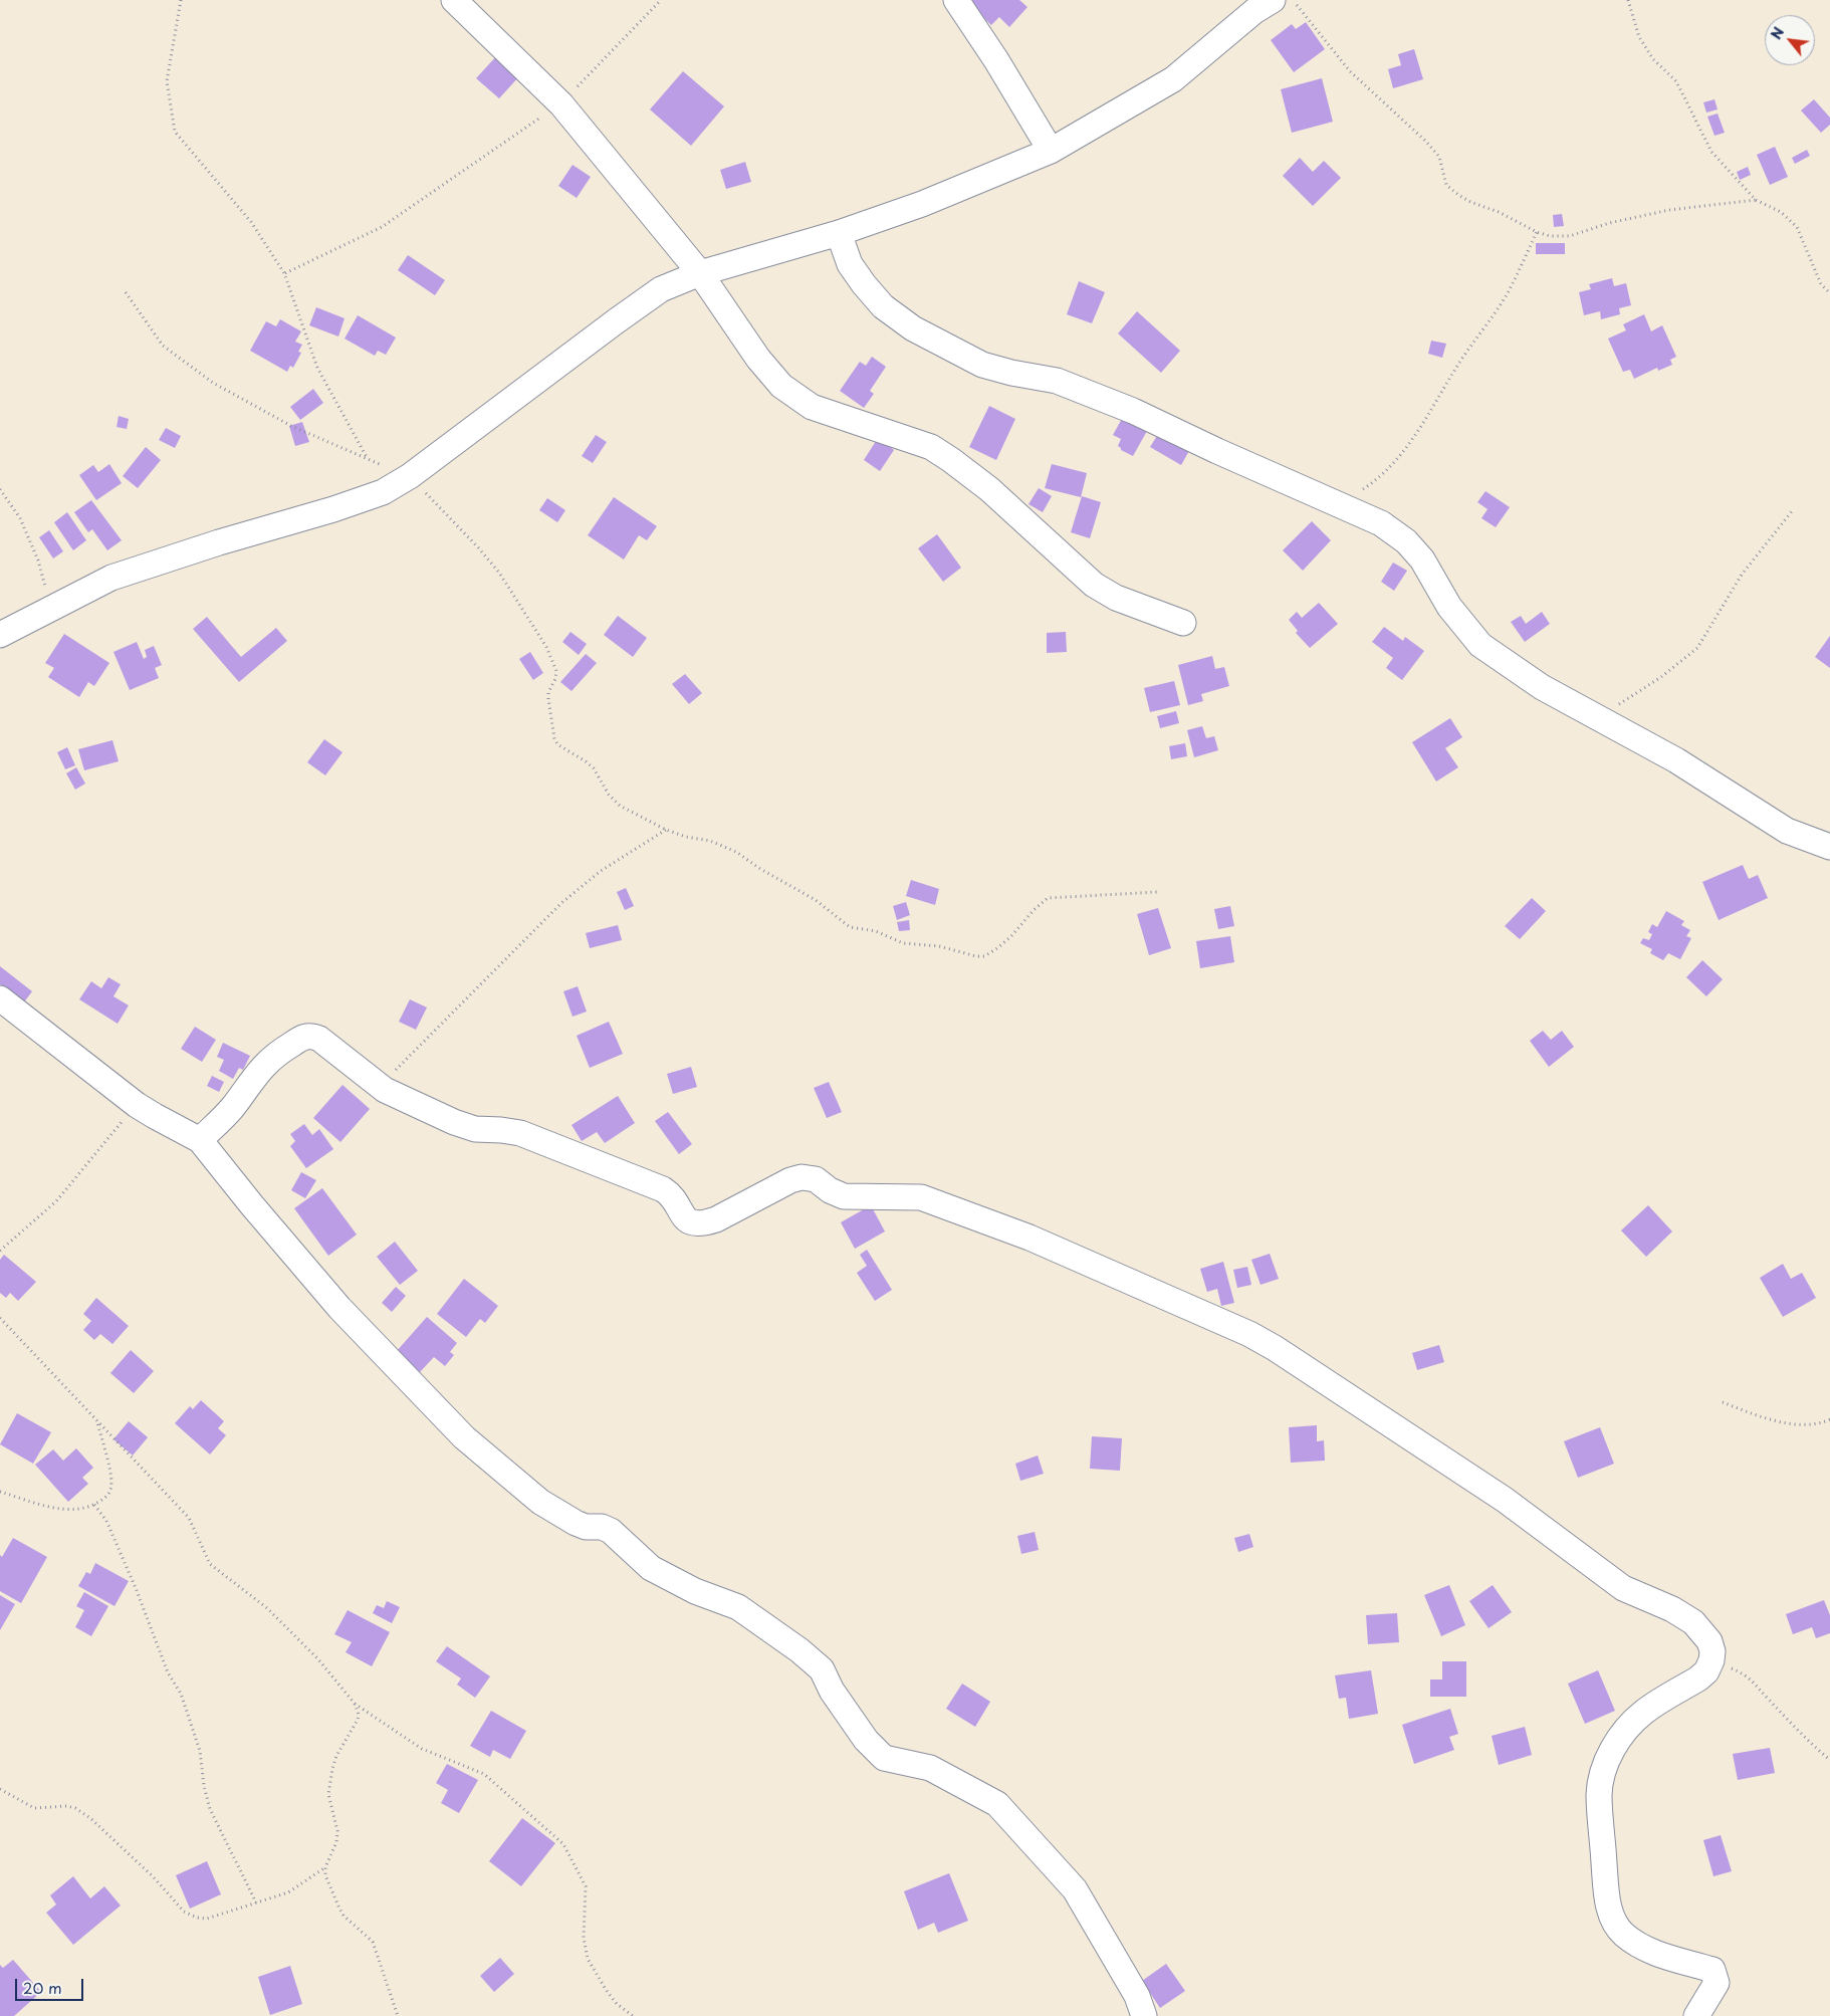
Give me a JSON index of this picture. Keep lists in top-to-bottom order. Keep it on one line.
{"scale_bar":"20 m","north":"top left"}
